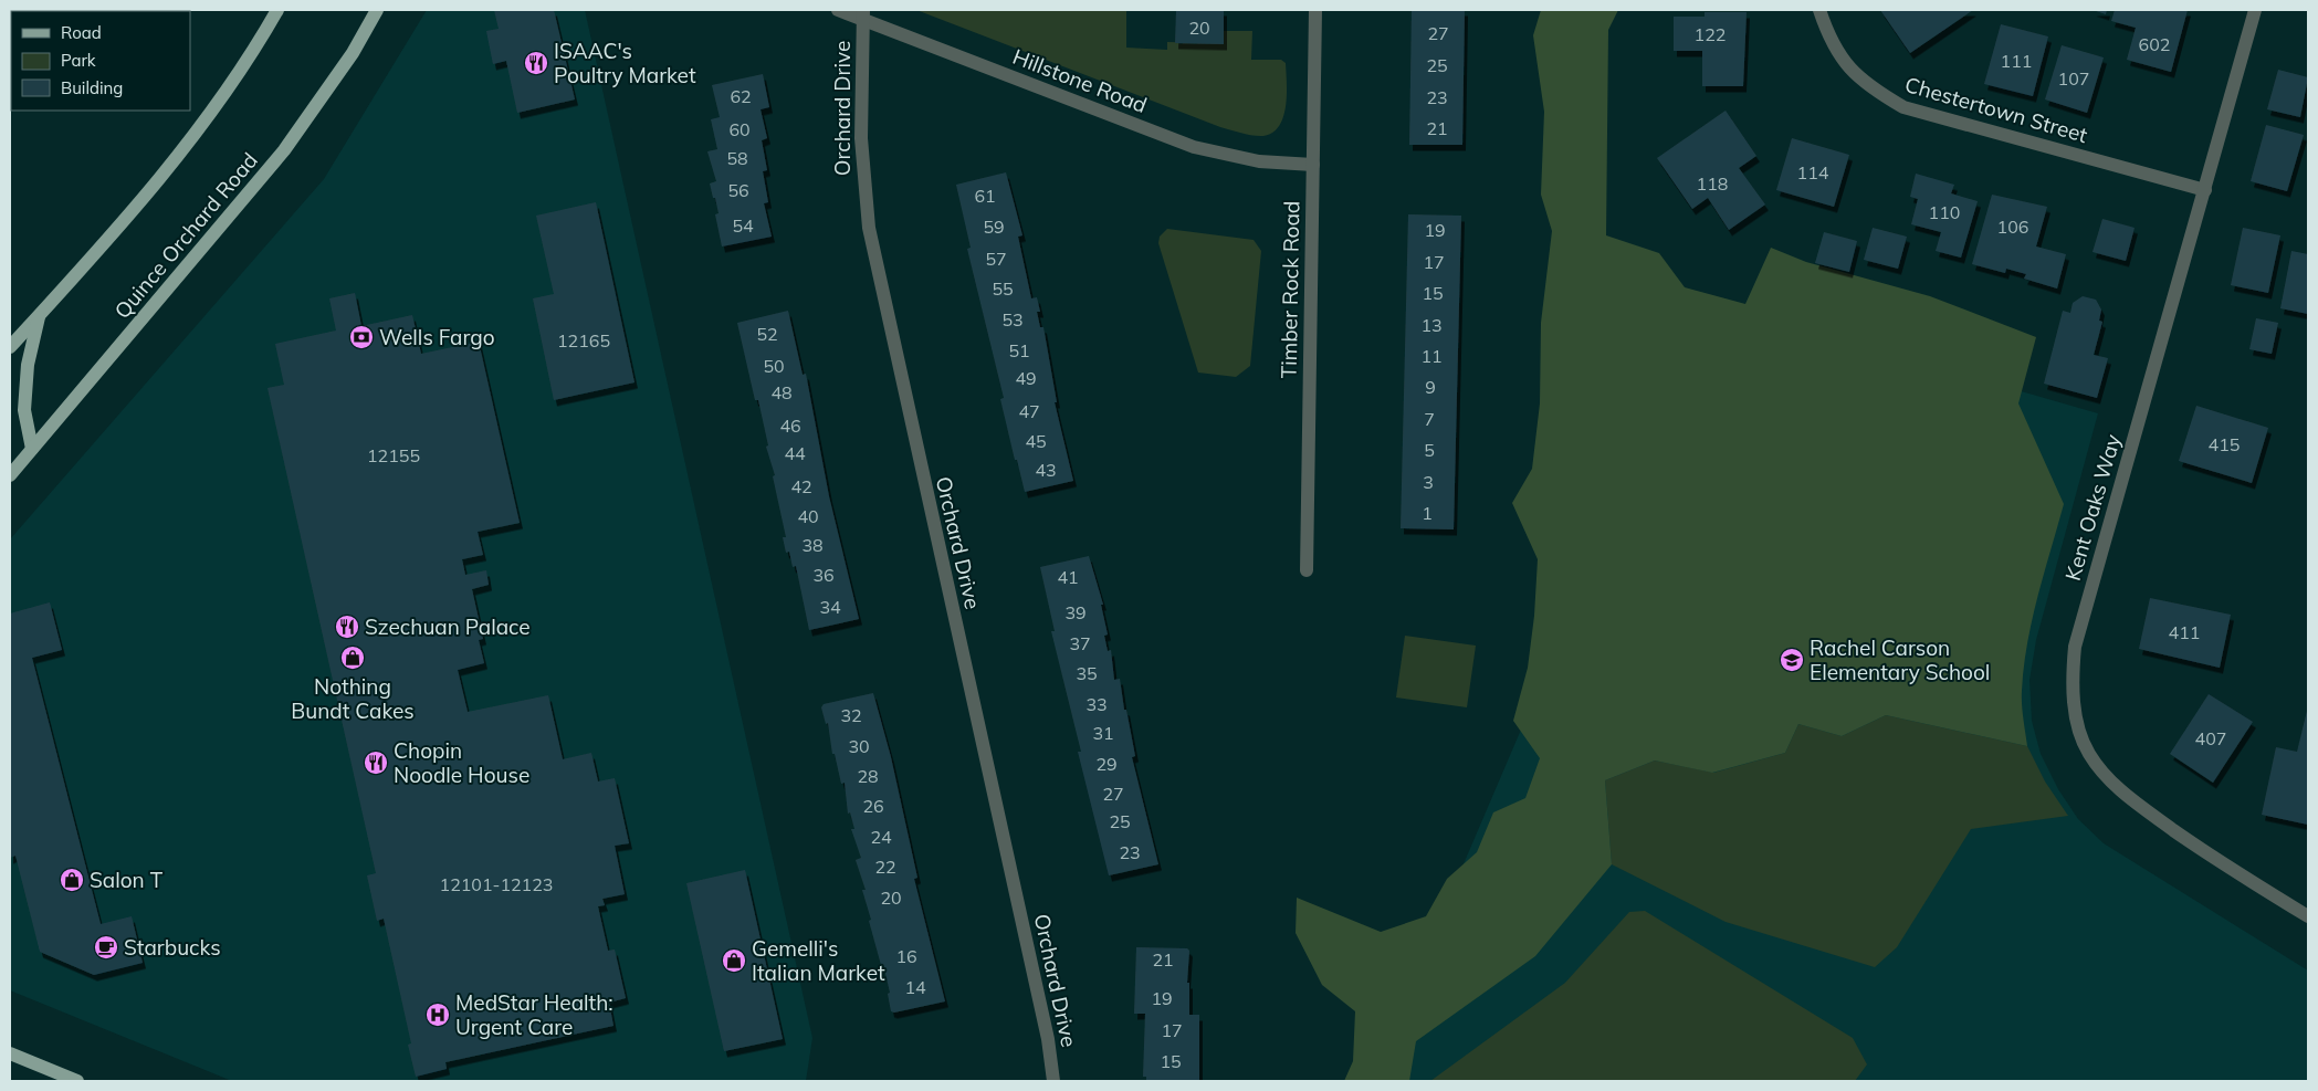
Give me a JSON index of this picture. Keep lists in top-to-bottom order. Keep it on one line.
{"streets":{"main road":["Quince Orchard Road"],"street":["Hillstone Road","Orchard Drive","Chestertown Street","Timber Rock Road","Kent Oaks Way"]},"crossings":[["Hillstone Road","Orchard Drive"],["Hillstone Road","Timber Rock Road"],["Chestertown Street","Kent Oaks Way"]],"places":{"restaurant":["ISAAC's Poultry Market","Szechuan Palace","Chopin Noodle House"],"bank":["Wells Fargo"],"shop":["Nothing Bundt Cakes","Salon T","Gemelli's Italian Market"],"school or university":["Rachel Carson Elementary School"],"cafe":["Starbucks"],"hospital":["MedStar Health: Urgent Care"]},"house_numbers":["20","27","122","602","111","25","107","62","23","21","60","58","114","118","56","61","110","54","59","106","19","57","17","55","15","53","13","52","12165","51","11","50","49","9","48","47","7","46","45","415","5","44","12155","43","3","42","1","40","38","36","41","34","39","411","37","35","33","32","31","407","30","29","28","27","26","25","24","23","22","12101-12123","20","16","21","14","19","17","15"],"legend":["Road","Park","Building"]}
